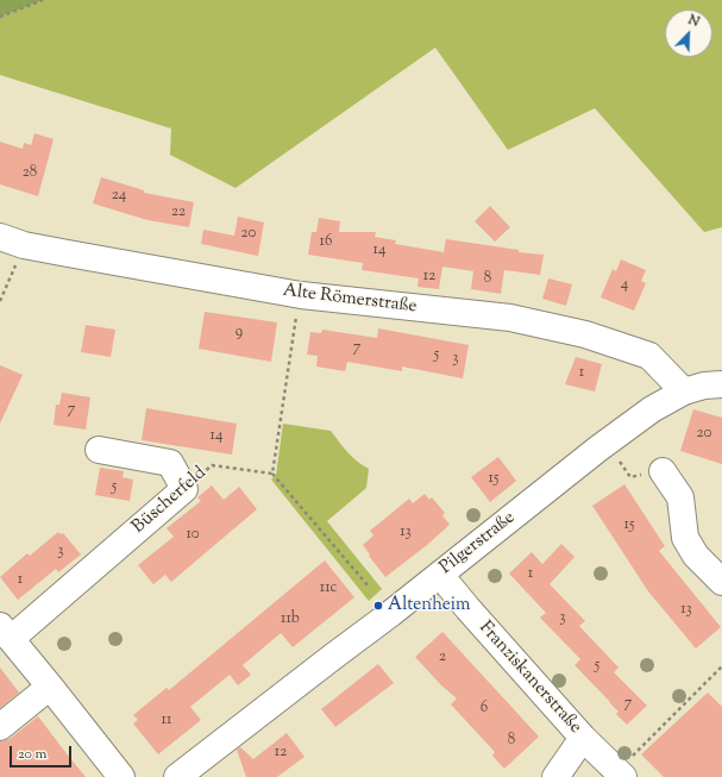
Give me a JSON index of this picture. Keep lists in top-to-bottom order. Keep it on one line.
{"streets":{"street":["Alte Römerstraße","Büscherfeld","Pilgerstraße","Franziskanerstraße"]},"crossings":[["Alte Römerstraße","Pilgerstraße"],["Pilgerstraße","Franziskanerstraße"]],"places":["Altenheim"],"house_numbers":["28","24","22","20","16","14","12","8","4","9","7","5","3","1","7","20","14","15","5","15","13","10","3","1","1","11c","13","3","11b","2","5","7","6","11","8","12"],"scale_bar":"20 m","north":"top right"}
